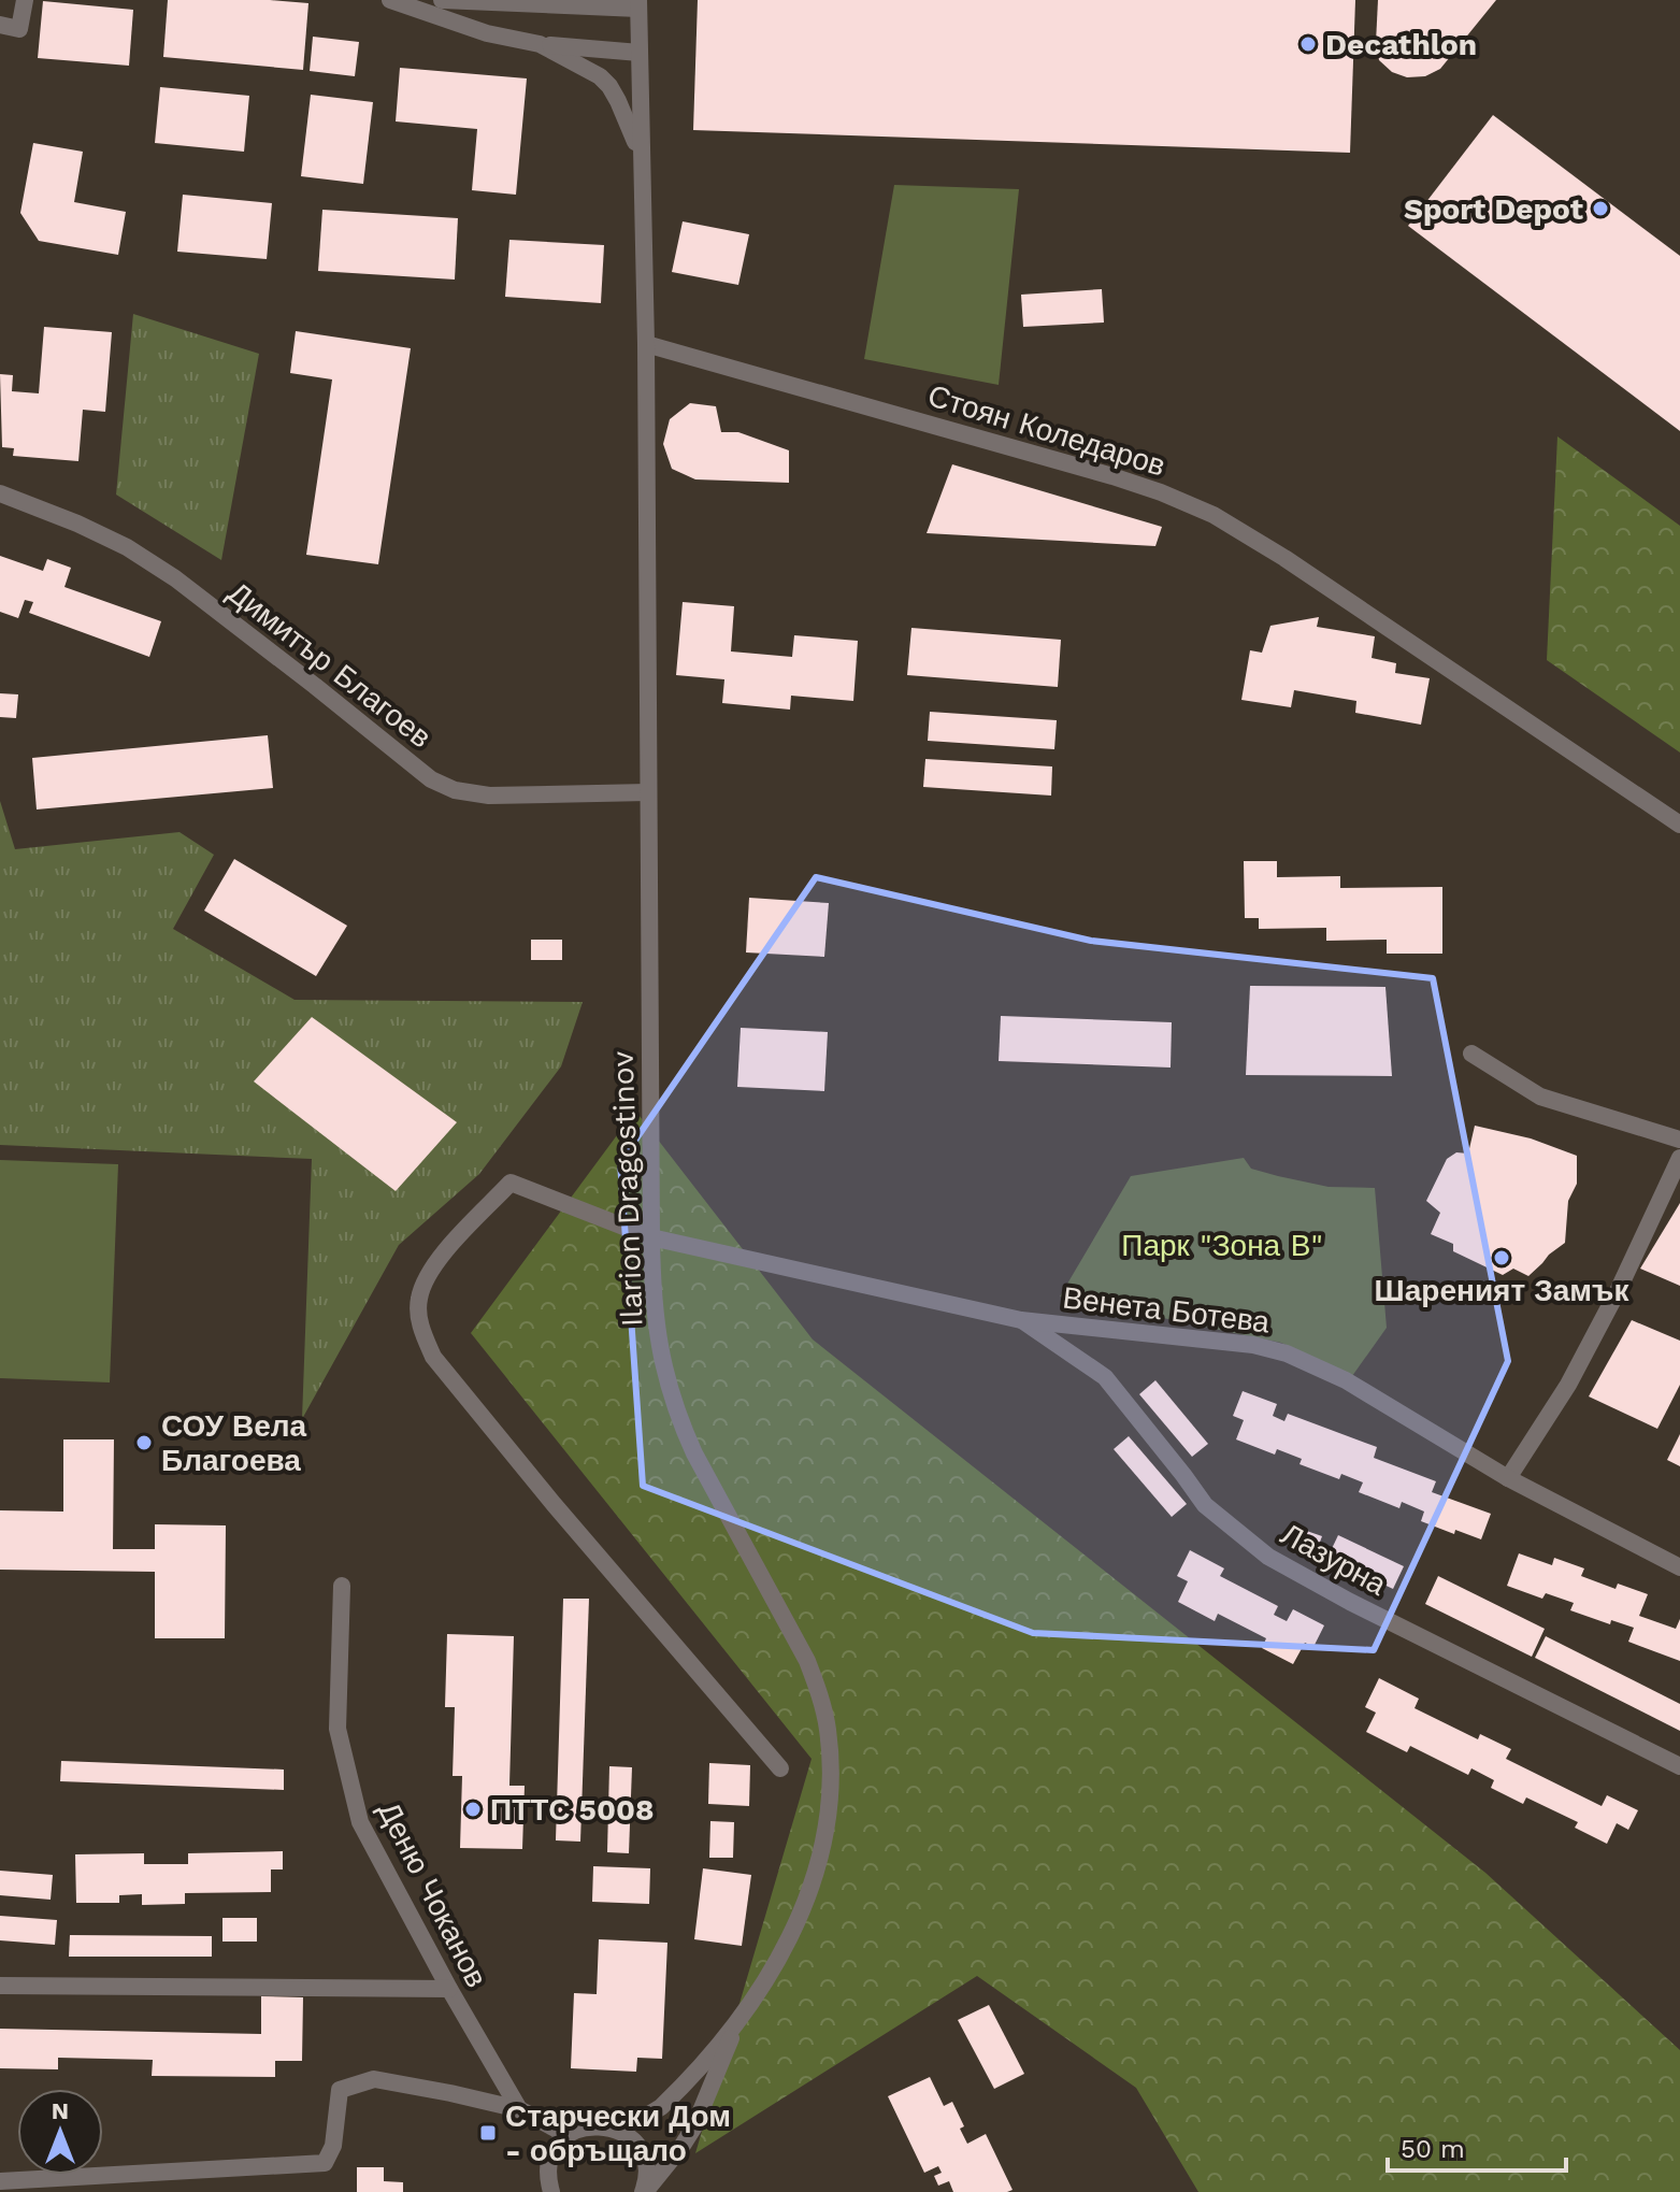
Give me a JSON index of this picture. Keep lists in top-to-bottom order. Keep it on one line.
{"streets":{"street":["Стоян Коледаров","Димитър Благоев","Ilarion Dragostinov","Венета Ботева","Лазурна","Деню Чоканов"]},"crossings":[["Стоян Коледаров","Ilarion Dragostinov"],["Димитър Благоев","Ilarion Dragostinov"],["Ilarion Dragostinov","Венета Ботева"],["Венета Ботева","Лазурна"]],"parks":["Парк \"Зона В\""],"places":{"other":["Decathlon","Sport Depot","Шареният Замък","СОУ Вела Благоева","ПТТС 5008"],"transit":["Старчески Дом - обръщало"]},"scale_bar":"50 m","north":"top"}
